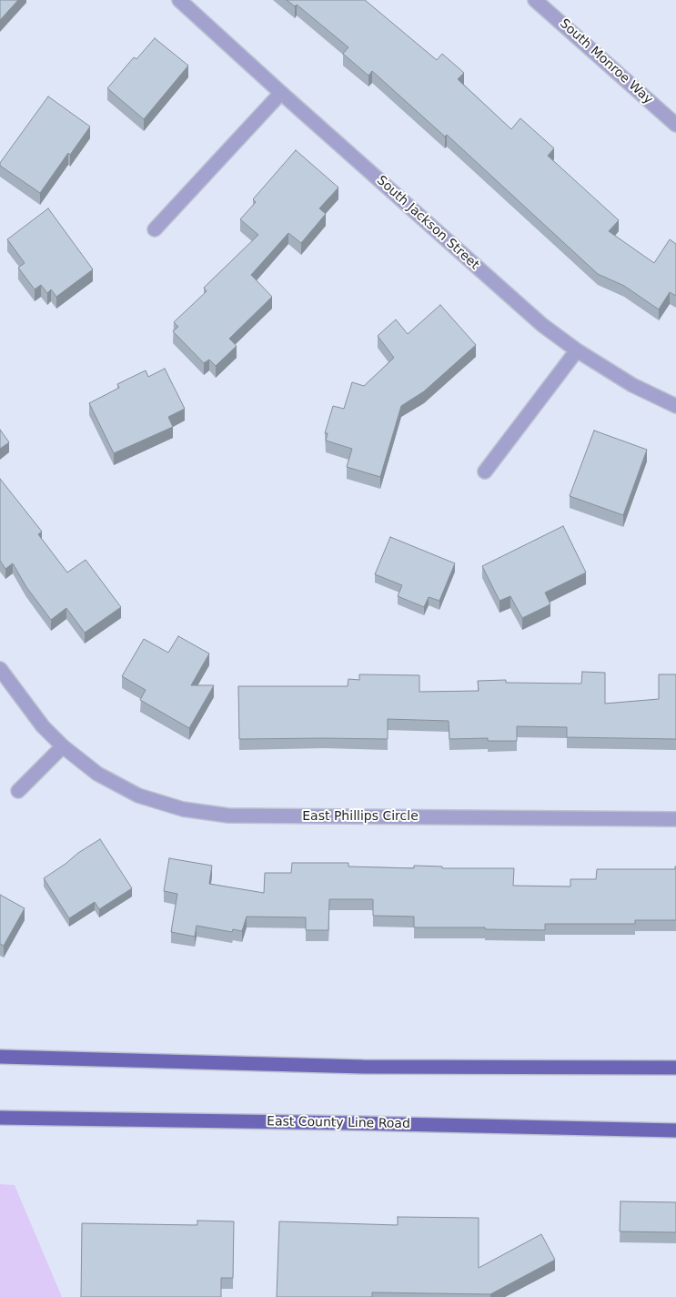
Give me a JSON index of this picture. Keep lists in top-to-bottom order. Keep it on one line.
{"streets":{"main road":["East County Line Road"],"street":["South Monroe Way","South Jackson Street","East Phillips Circle"]}}
